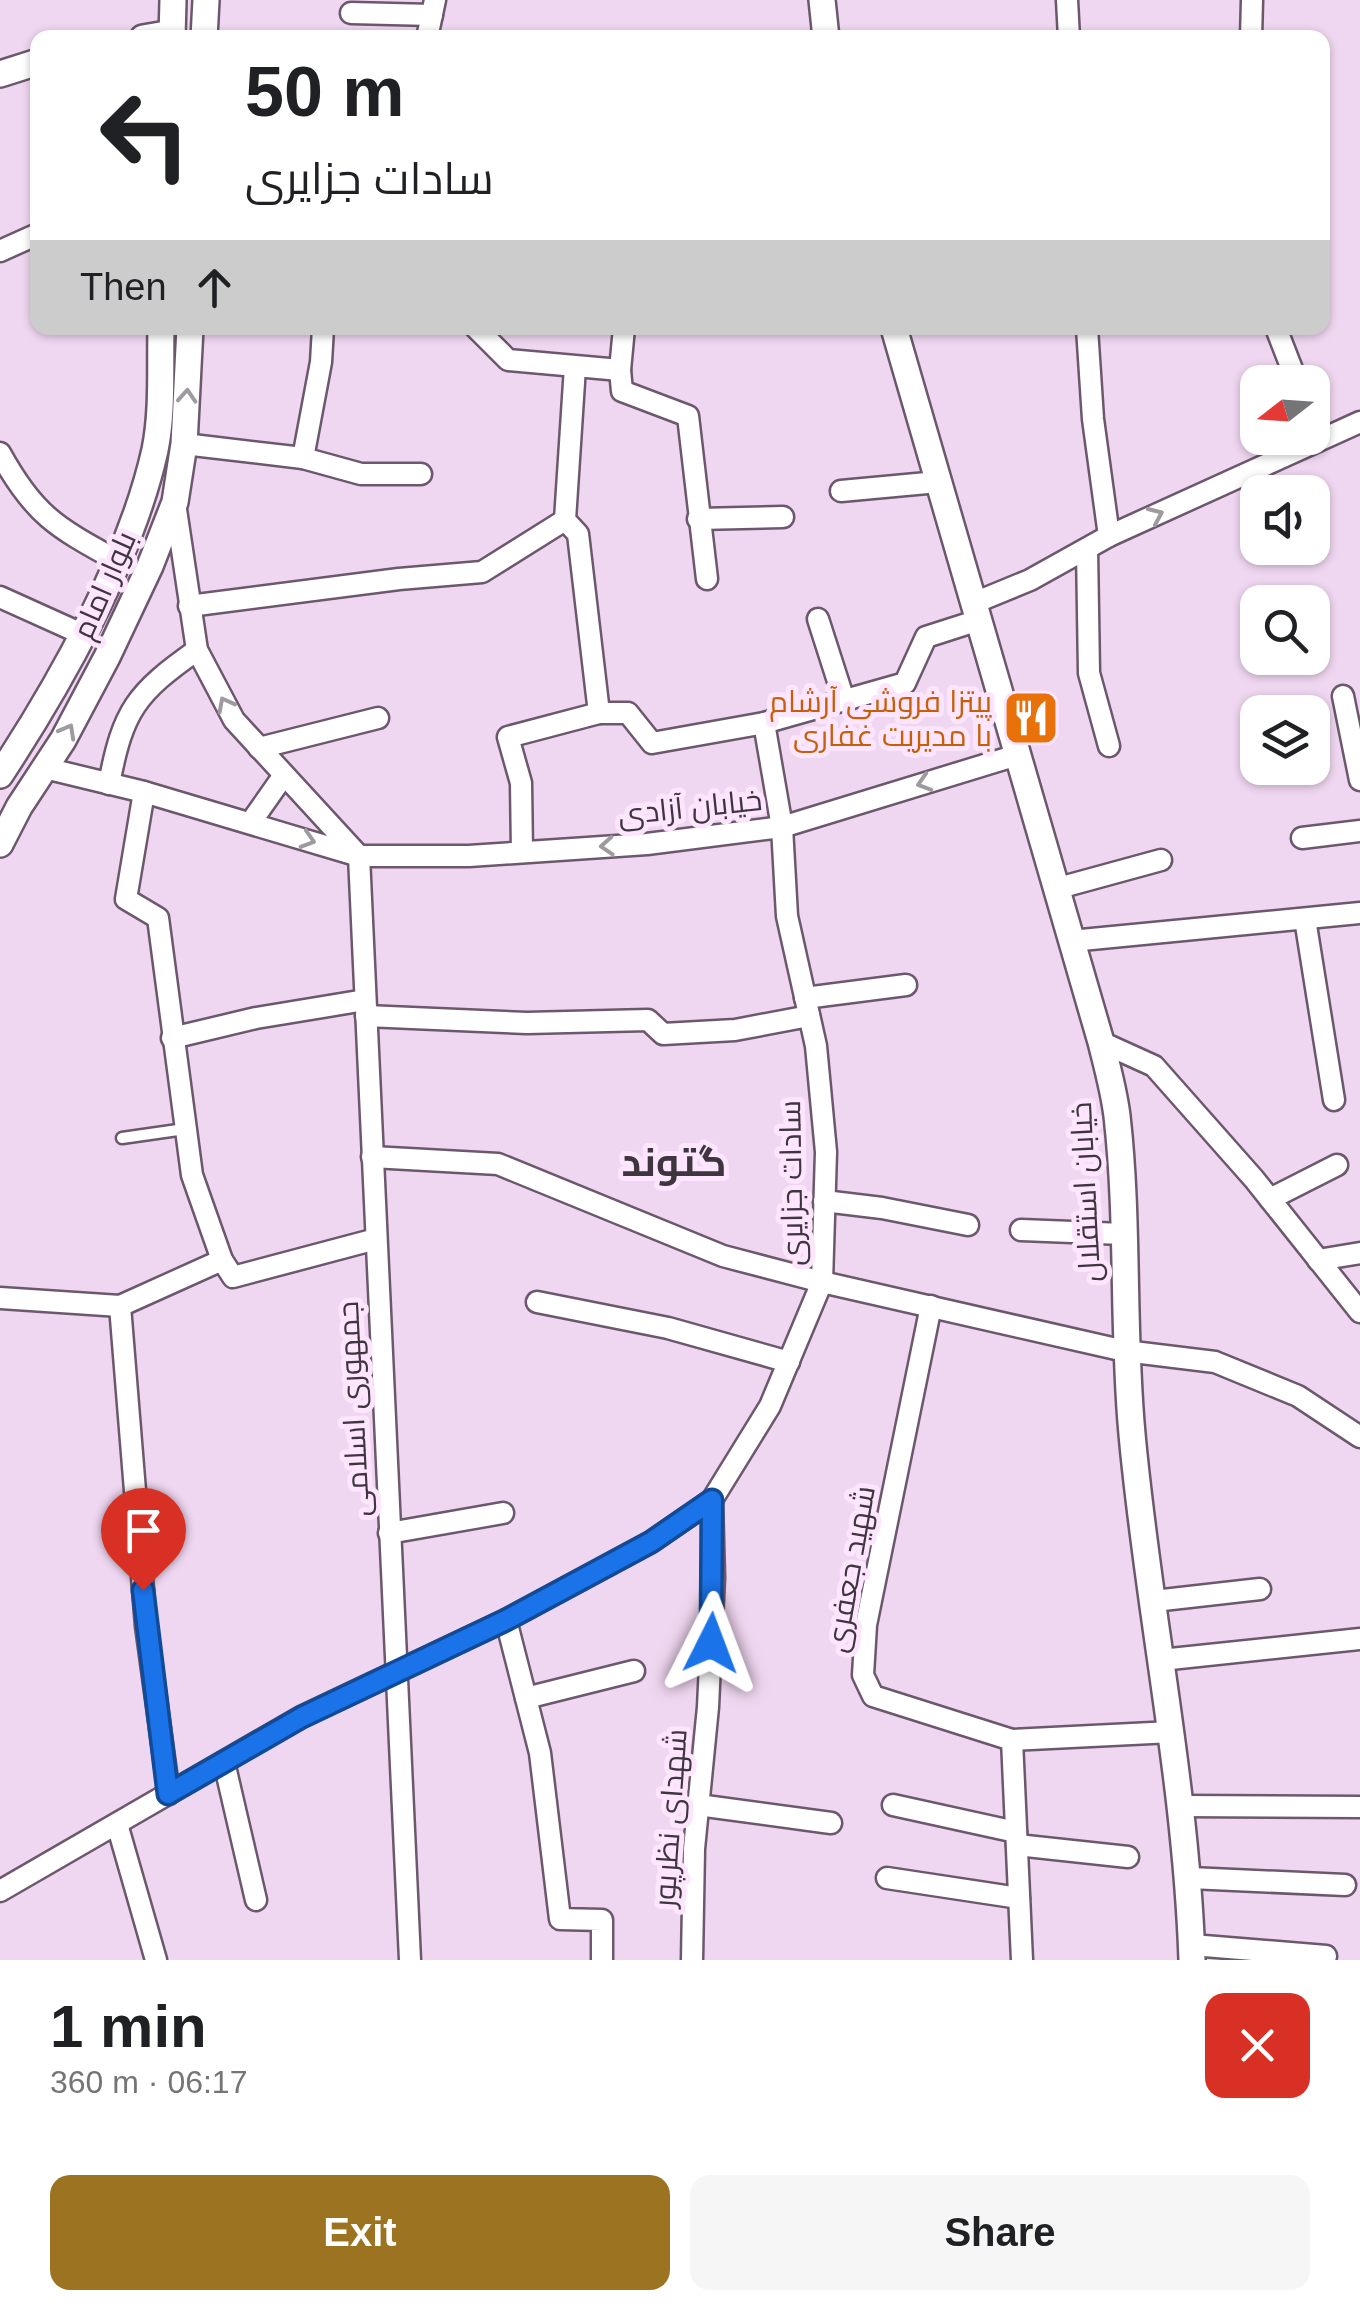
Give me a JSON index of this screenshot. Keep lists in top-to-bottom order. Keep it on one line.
{"streets":{"street":["بلوار امام","خیابان آزادی","سادات جزایری","خیابان استقلال","جمهوری اسلامی","شهید جعفری","شهدای نظرپور"]},"crossings":[["خیابان آزادی","سادات جزایری"],["خیابان آزادی","خیابان استقلال"],["خیابان آزادی","جمهوری اسلامی"],["سادات جزایری","جمهوری اسلامی"],["سادات جزایری","شهدای نظرپور"]],"districts":["گتوند"],"places":{"restaurant":["پیتزا فروشی آرشام با مدیریت غفاری"]},"north":"left","page":{"turn":["50 m","سادات جزایری"],"then":"Then","heading":["1 min","360 m · 06:17"],"buttons":["Exit","Share"]}}
